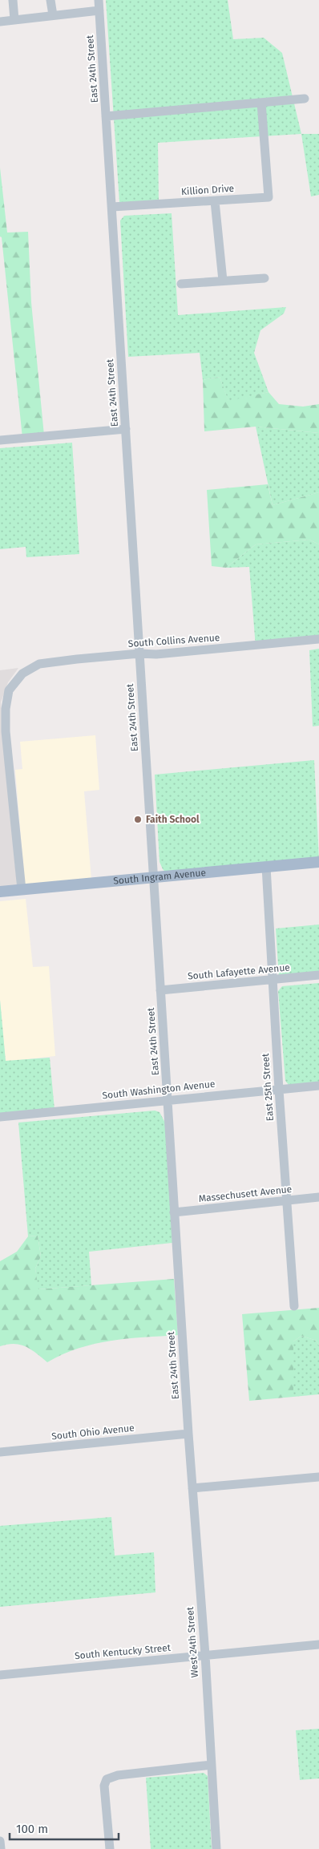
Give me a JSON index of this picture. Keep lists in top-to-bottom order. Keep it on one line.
{"streets":{"main road":["South Ingram Avenue"],"street":["East 24th Street","Killion Drive","South Collins Avenue","South Lafayette Avenue","East 25th Street","South Washington Avenue","Massechusett Avenue","South Ohio Avenue","West 24th Street","South Kentucky Street"]},"crossings":[["East 24th Street","Killion Drive"],["East 24th Street","South Collins Avenue"],["East 24th Street","South Ingram Avenue"],["East 24th Street","South Lafayette Avenue"],["East 24th Street","South Washington Avenue"],["East 24th Street","Massechusett Avenue"],["East 24th Street","South Ohio Avenue"],["East 24th Street","West 24th Street"],["South Collins Avenue","South Ingram Avenue"],["South Ingram Avenue","East 25th Street"],["South Lafayette Avenue","East 25th Street"],["East 25th Street","South Washington Avenue"],["East 25th Street","Massechusett Avenue"],["South Ohio Avenue","West 24th Street"],["West 24th Street","South Kentucky Street"]],"places":["Faith School"],"scale_bar":"100 m"}
